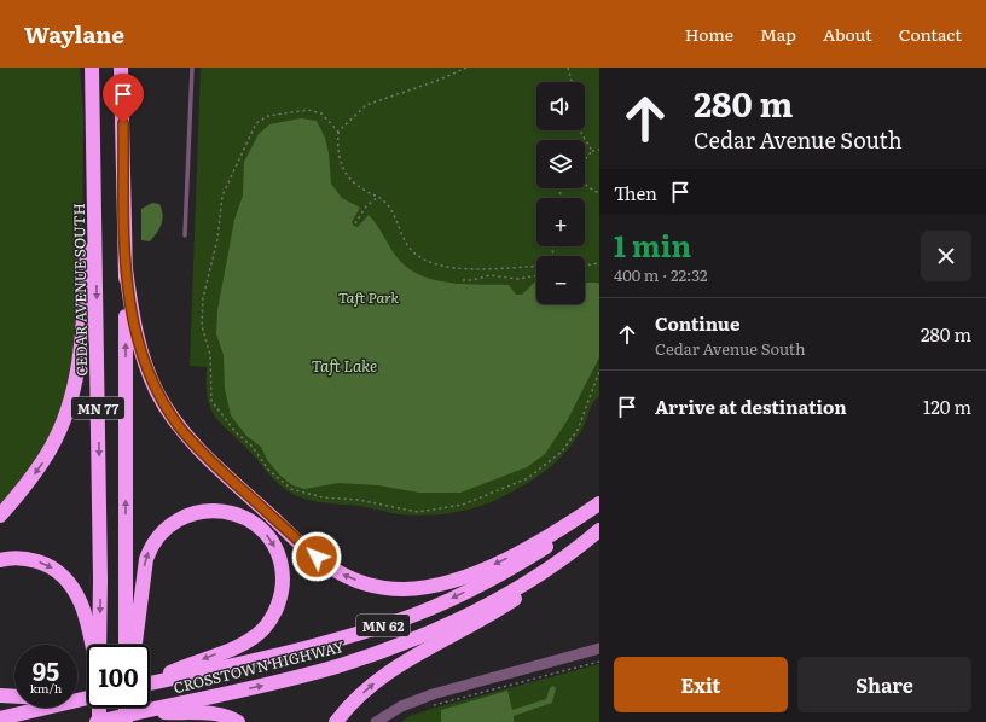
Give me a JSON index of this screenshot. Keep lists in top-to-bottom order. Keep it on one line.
{"streets":{"highway":["CEDAR AVENUE SOUTH","MN 77","MN 62","CROSSTOWN HIGHWAY"]},"water":["Taft Lake"],"parks":["Taft Park"],"page":{"header":"Waylane","nav":["Home","Map","About","Contact"],"turn":["280 m","Cedar Avenue South"],"map_buttons":["+","−"],"then":"Then","heading":["1 min","400 m · 22:32"],"list":[{"name":"Continue","note":"Cedar Avenue South","value":"280 m"},{"name":"Arrive at destination","value":"120 m"}],"speed":"95 km/h","limit":"100","buttons":["Exit","Share"]}}
